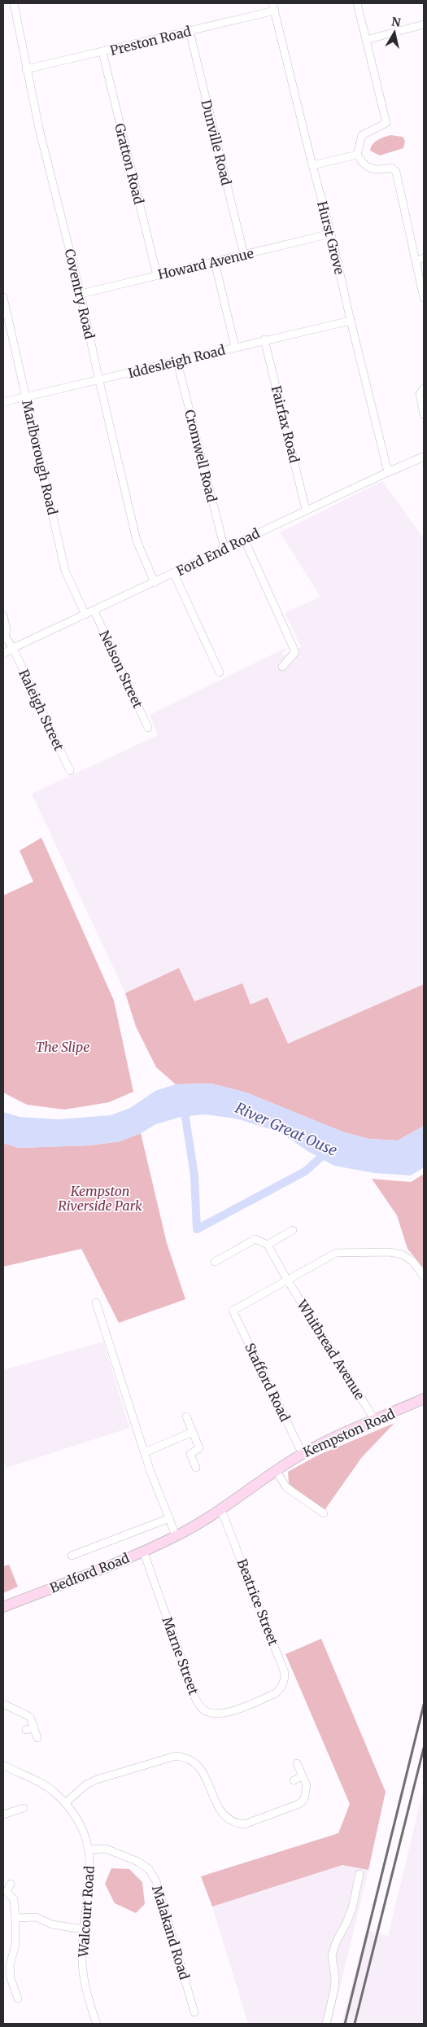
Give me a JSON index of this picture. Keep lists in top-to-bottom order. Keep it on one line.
{"streets":{"main road":["Kempston Road","Bedford Road"],"street":["Preston Road","Dunville Road","Gratton Road","Hurst Grove","Howard Avenue","Coventry Road","Iddesleigh Road","Fairfax Road","Cromwell Road","Marlborough Road","Ford End Road","Nelson Street","Raleigh Street","Whitbread Avenue","Stafford Road","Beatrice Street","Marne Street","Walcourt Road","Malakand Road"]},"crossings":[["Preston Road","Dunville Road"],["Preston Road","Gratton Road"],["Preston Road","Hurst Grove"],["Preston Road","Coventry Road"],["Dunville Road","Howard Avenue"],["Gratton Road","Howard Avenue"],["Hurst Grove","Howard Avenue"],["Hurst Grove","Iddesleigh Road"],["Hurst Grove","Ford End Road"],["Howard Avenue","Coventry Road"],["Coventry Road","Iddesleigh Road"],["Coventry Road","Ford End Road"],["Iddesleigh Road","Fairfax Road"],["Iddesleigh Road","Cromwell Road"],["Iddesleigh Road","Marlborough Road"],["Fairfax Road","Ford End Road"],["Cromwell Road","Ford End Road"],["Marlborough Road","Ford End Road"],["Ford End Road","Nelson Street"],["Ford End Road","Raleigh Street"],["Whitbread Avenue","Stafford Road"],["Whitbread Avenue","Kempston Road"],["Stafford Road","Kempston Road"],["Kempston Road","Bedford Road"],["Bedford Road","Beatrice Street"],["Bedford Road","Marne Street"],["Beatrice Street","Marne Street"],["Walcourt Road","Malakand Road"]],"water":["River Great Ouse"],"parks":["The Slipe","Kempston Riverside Park"],"north":"top"}
